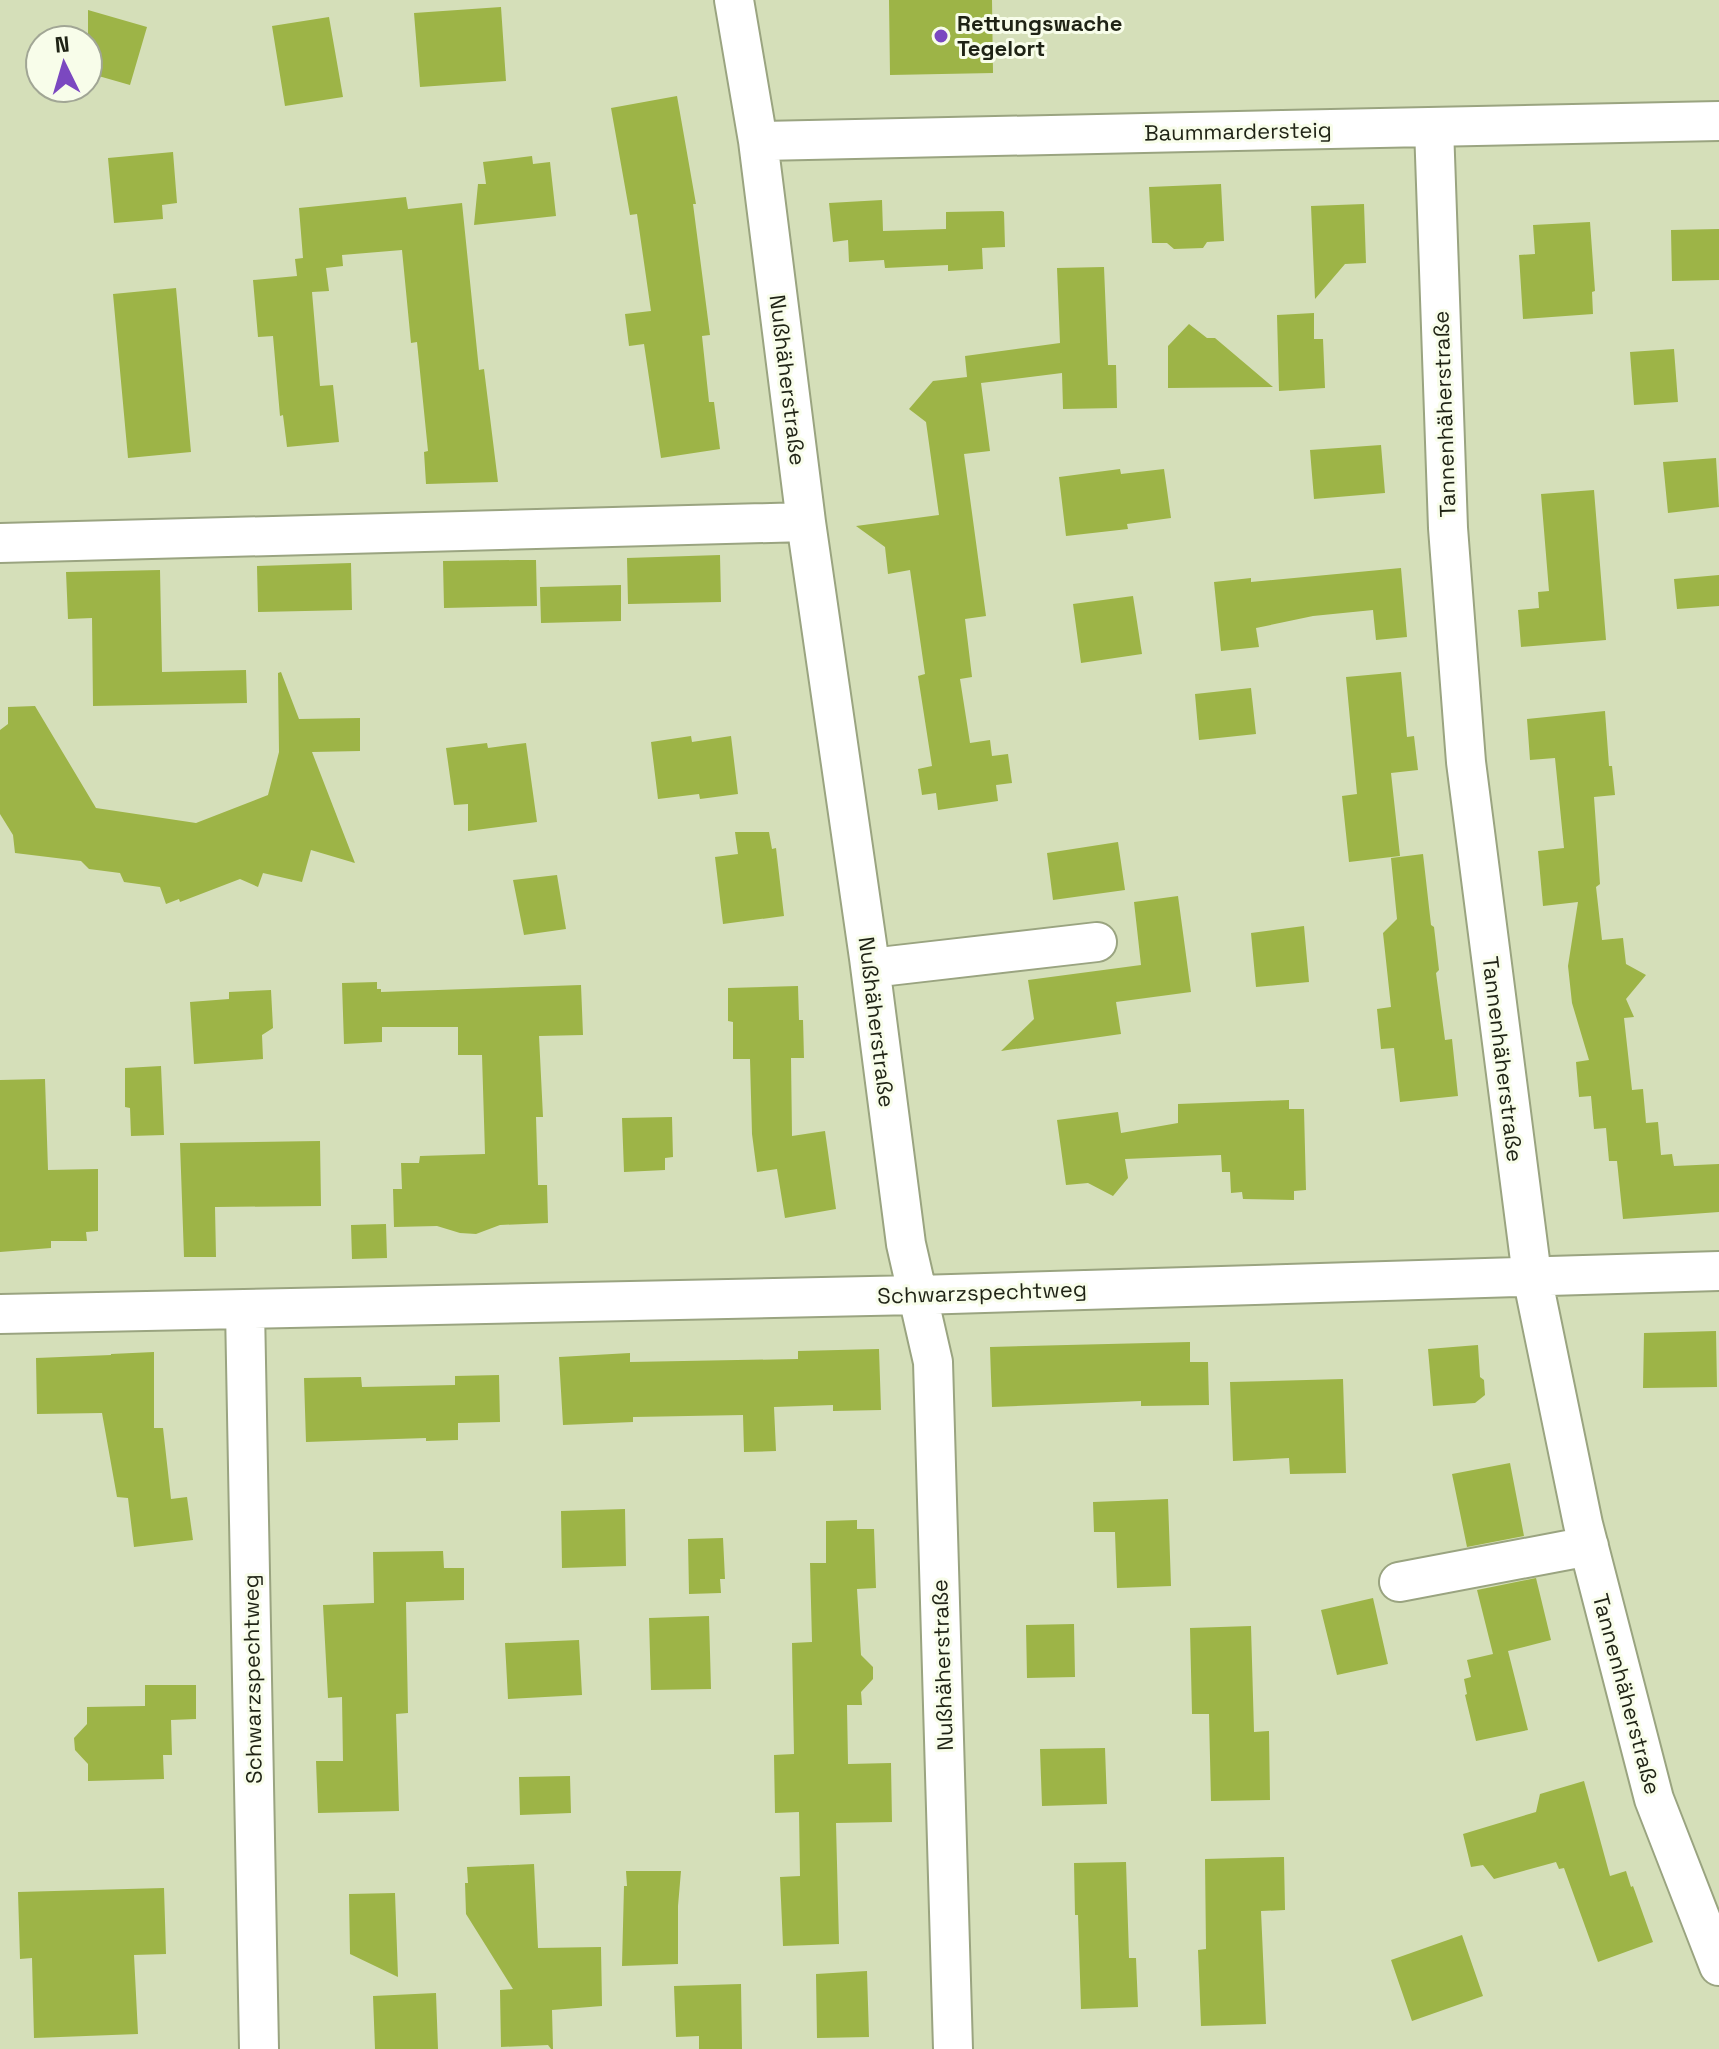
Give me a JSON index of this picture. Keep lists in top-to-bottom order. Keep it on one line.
{"streets":{"street":["Baummardersteig","Nußhäherstraße","Tannenhäherstraße","Schwarzspechtweg"]},"crossings":[["Baummardersteig","Nußhäherstraße"],["Baummardersteig","Tannenhäherstraße"],["Nußhäherstraße","Schwarzspechtweg"],["Tannenhäherstraße","Schwarzspechtweg"]],"places":["Rettungswache Tegelort"],"north":"top"}
